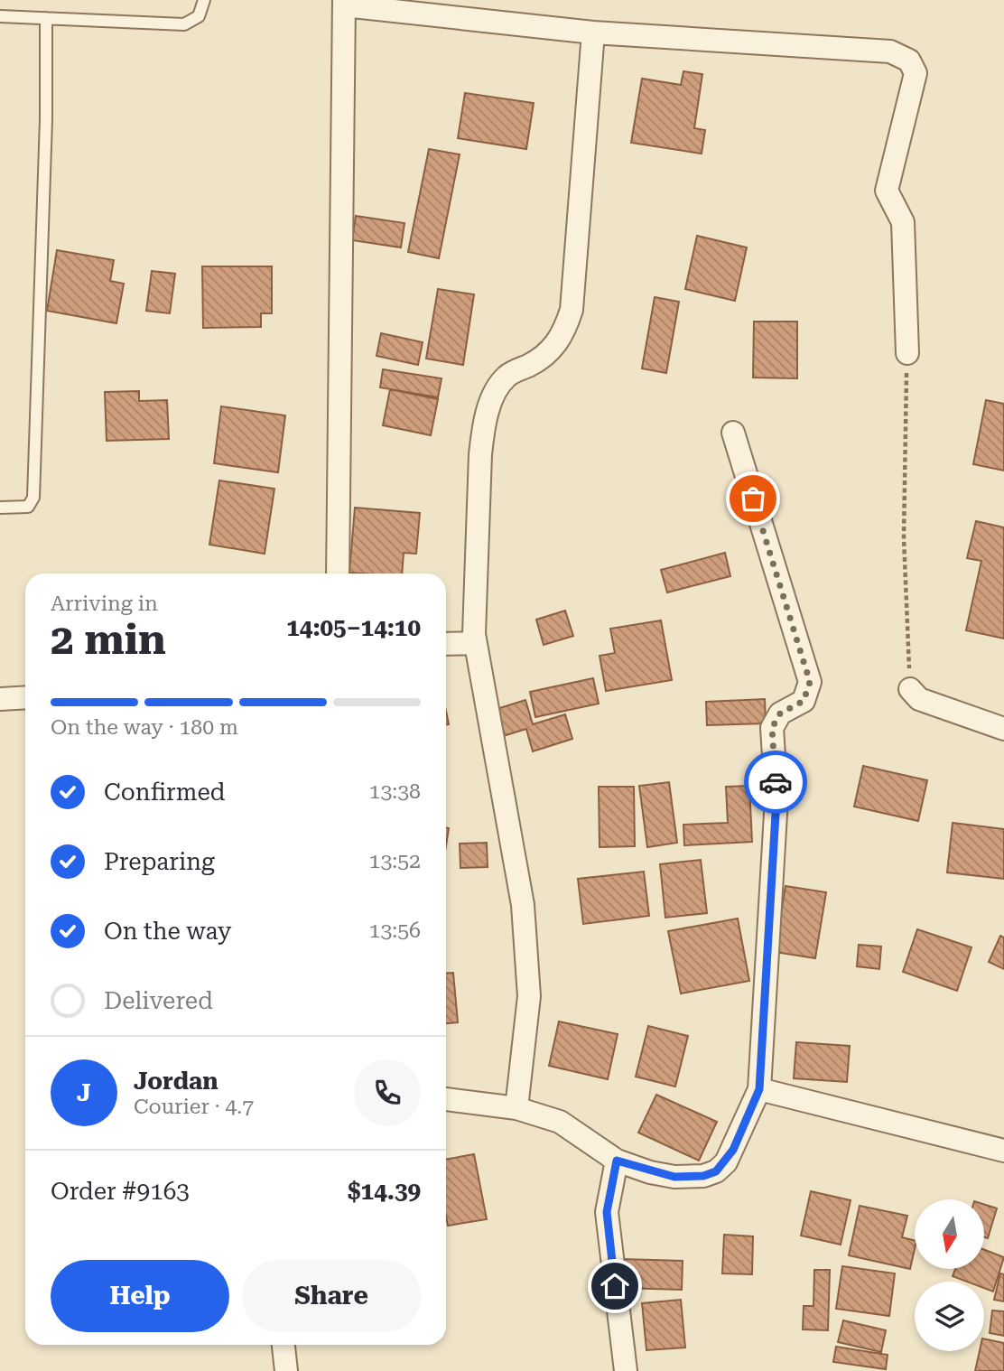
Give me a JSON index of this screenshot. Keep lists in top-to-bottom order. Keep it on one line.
{"north":"bottom","page":{"heading":["2 min","Arriving in","14:05–14:10"],"panel":["Jordan","Courier · 4.7","Order #9163","$14.39"],"bar":"On the way · 180 m","list":[["Confirmed","13:38"],["Preparing","13:52"],["On the way","13:56"],"Delivered"],"round":"J","buttons":["Help","Share"]}}
